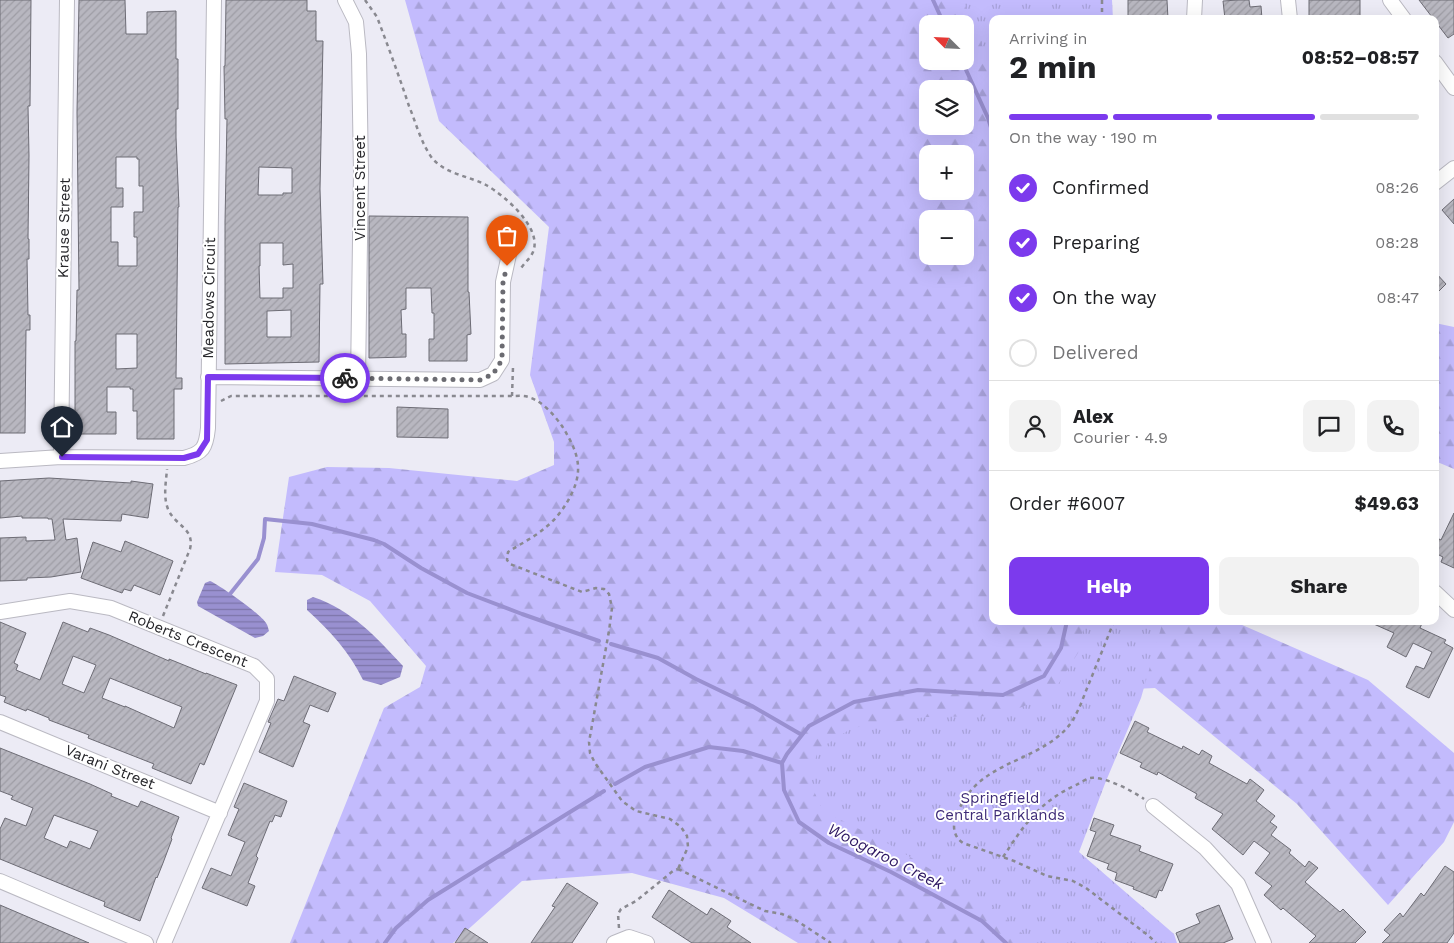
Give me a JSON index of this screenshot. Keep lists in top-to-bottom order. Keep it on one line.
{"streets":{"street":["Vincent Street","Krause Street","Meadows Circuit","Roberts Crescent","Varani Street"]},"crossings":[["Krause Street","Meadows Circuit"],["Roberts Crescent","Varani Street"]],"water":["Woogaroo Creek"],"parks":["Springfield Central Parklands"],"north":"top left","page":{"map_buttons":["+","−"],"heading":["2 min","Arriving in","08:52–08:57"],"panel":["Alex","Courier · 4.9","Order #6007","$49.63"],"bar":"On the way · 190 m","list":[["Confirmed","08:26"],["Preparing","08:28"],["On the way","08:47"],"Delivered"],"buttons":["Help","Share"]}}
